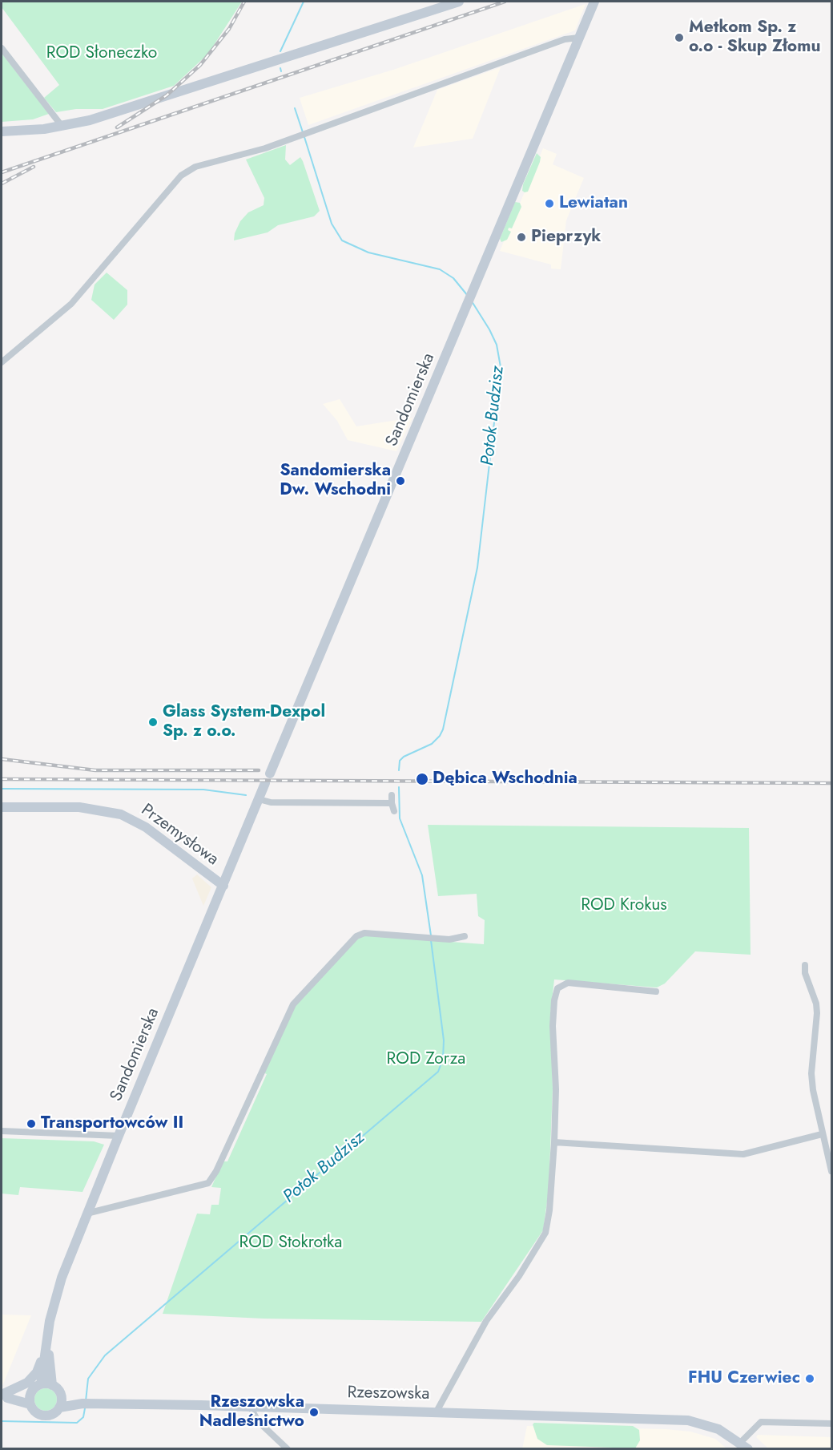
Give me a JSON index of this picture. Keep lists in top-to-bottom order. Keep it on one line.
{"streets":{"street":["Sandomierska","Przemysłowa","Rzeszowska"]},"crossings":[["Sandomierska","Przemysłowa"]],"water":["Potok Budzisz"],"parks":["ROD Słoneczko","ROD Krokus","ROD Zorza","ROD Stokrotka"],"places":["Metkom Sp. z o.o - Skup Złomu","Lewiatan","Pieprzyk","Sandomierska Dw. Wschodni","Glass System-Dexpol Sp. z o.o.","Dębica Wschodnia","Transportowców II","FHU Czerwiec","Rzeszowska Nadleśnictwo"]}
